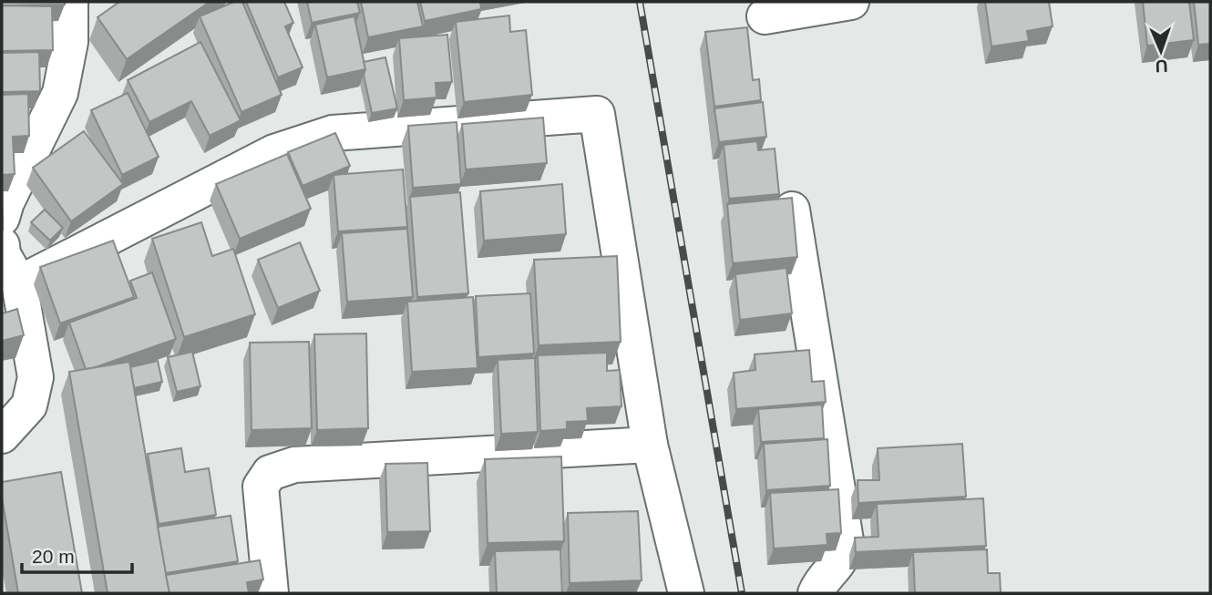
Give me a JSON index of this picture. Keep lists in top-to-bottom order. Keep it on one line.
{"scale_bar":"20 m","north":"bottom"}
